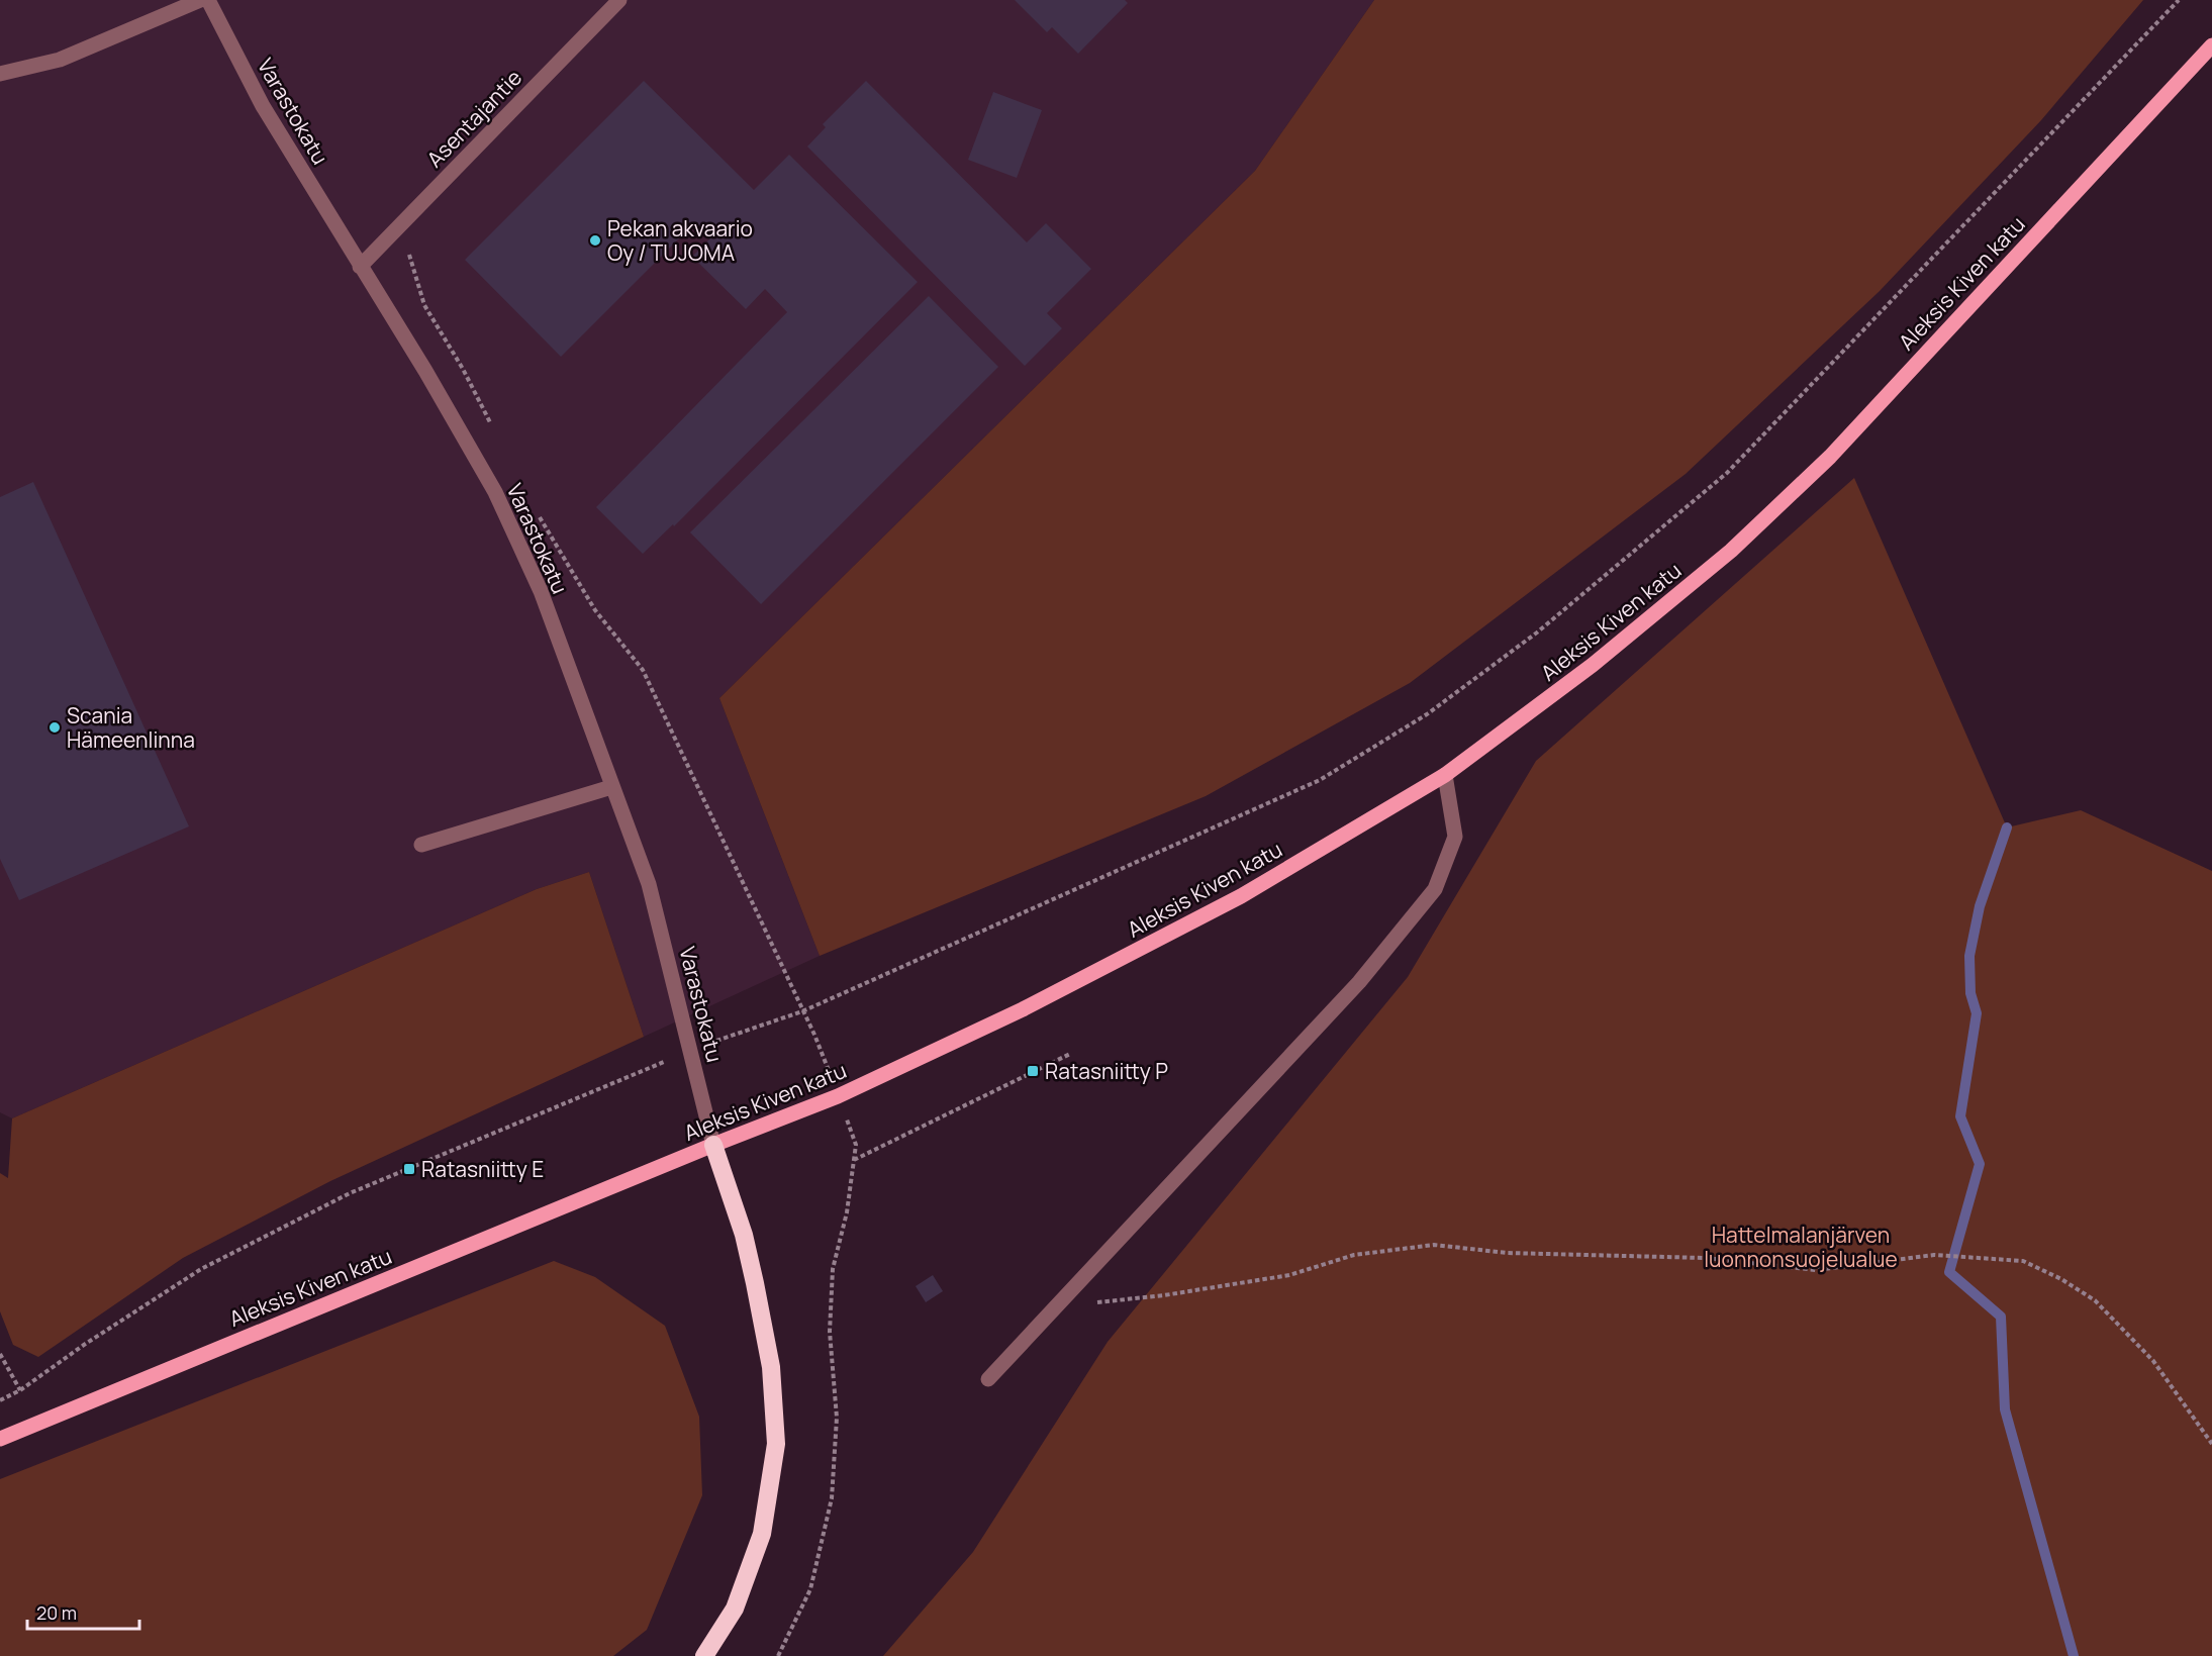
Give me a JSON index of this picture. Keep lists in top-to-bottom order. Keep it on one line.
{"streets":{"main road":["Aleksis Kiven katu"],"street":["Varastokatu","Asentajantie"]},"crossings":[["Varastokatu","Asentajantie"],["Varastokatu","Aleksis Kiven katu"]],"parks":["Hattelmalanjärven luonnonsuojelualue"],"places":{"other":["Pekan akvaario Oy / TUJOMA","Scania Hämeenlinna"],"transit":["Ratasniitty P","Ratasniitty E"]},"scale_bar":"20 m"}
